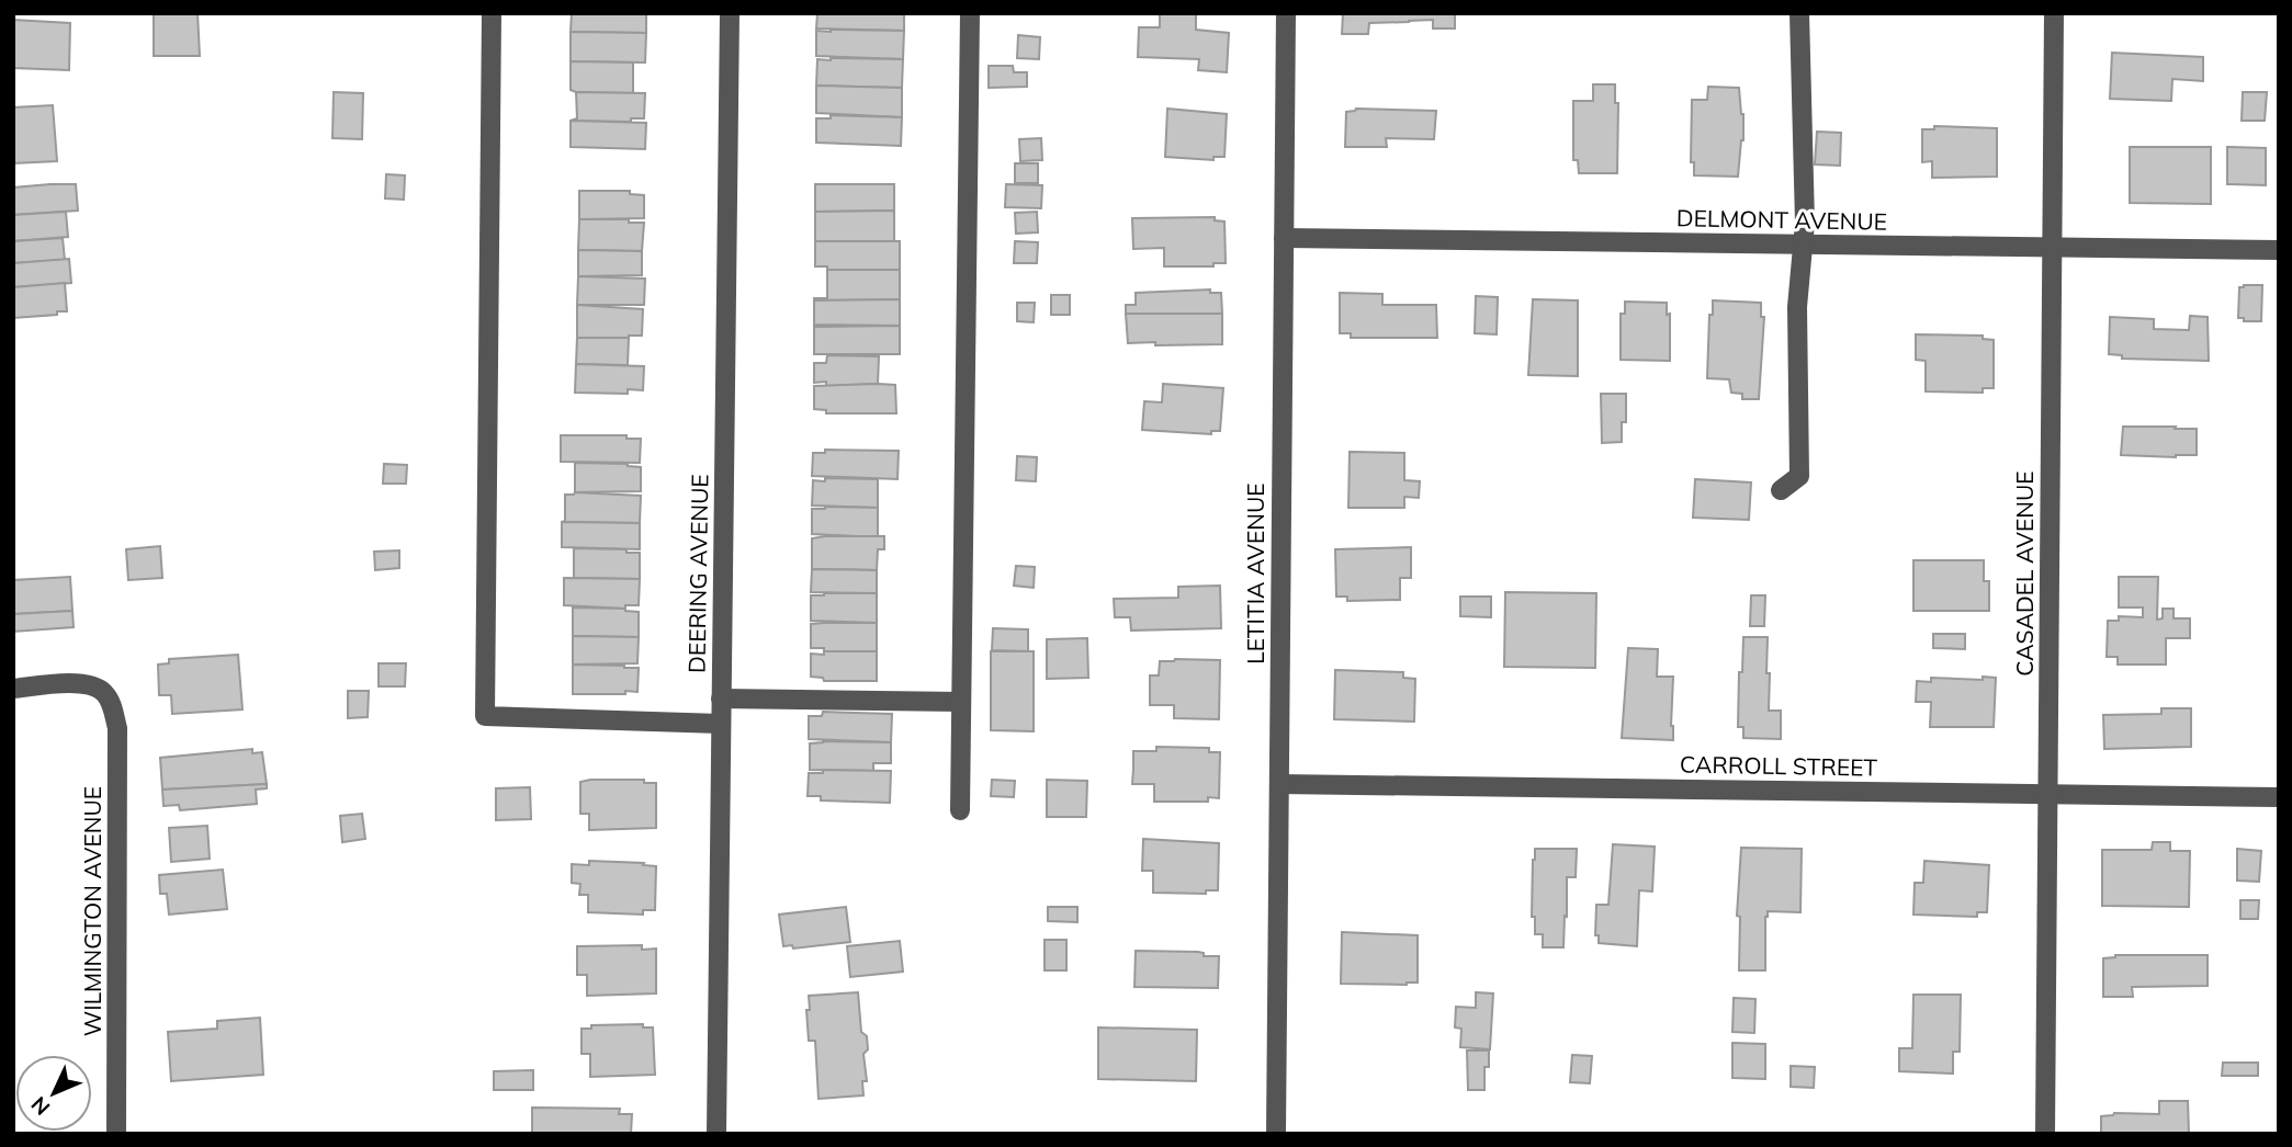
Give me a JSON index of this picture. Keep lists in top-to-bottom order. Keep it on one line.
{"streets":{"street":["DELMONT AVENUE","DEERING AVENUE","LETITIA AVENUE","CASADEL AVENUE","CARROLL STREET","WILMINGTON AVENUE"]},"crossings":[["DELMONT AVENUE","LETITIA AVENUE"],["DELMONT AVENUE","CASADEL AVENUE"],["LETITIA AVENUE","CARROLL STREET"],["CASADEL AVENUE","CARROLL STREET"]],"north":"bottom left"}
